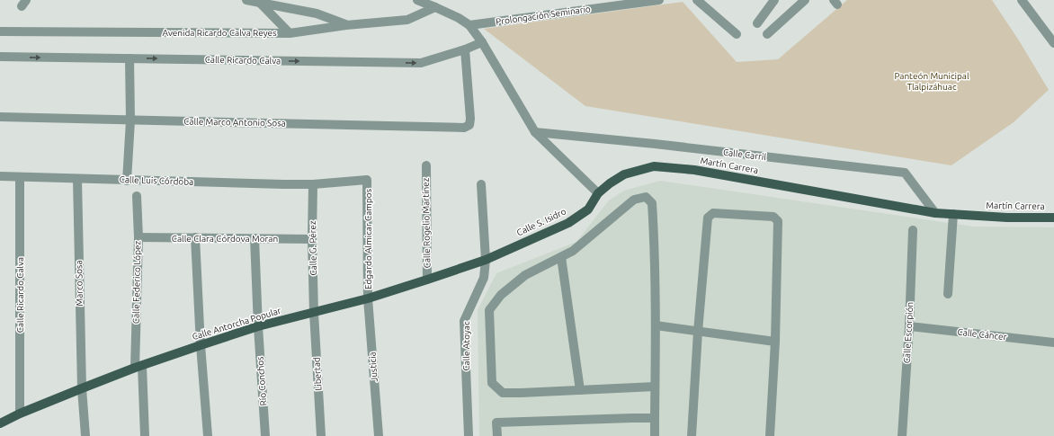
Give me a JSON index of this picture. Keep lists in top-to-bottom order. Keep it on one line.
{"streets":{"main road":["Martín Carrera","Calle S. Isidro","Calle Antorcha Popular"],"street":["Prolongación Seminario","Avenida Ricardo Calva Reyes","Calle Ricardo Calva","Calle Marco Antonio Sosa","Calle Carril","Calle Luis Córdoba","Calle Rogelio Martínez","Calle Clara Córdova Moran","Edgardo Almicar Campos","Calle G. Pérez","Calle Federico López","Marco Sosa","Calle Escorpión","Calle Cáncer","Calle Atoyac","Justicia","Libertad","Río Conchos"]},"crossings":[["Calle Ricardo Calva","Calle Marco Antonio Sosa"],["Calle Ricardo Calva","Calle Luis Córdoba"],["Calle Ricardo Calva","Calle Antorcha Popular"],["Calle Carril","Martín Carrera"],["Martín Carrera","Calle S. Isidro"],["Calle Luis Córdoba","Edgardo Almicar Campos"],["Calle Luis Córdoba","Calle G. Pérez"],["Calle Luis Córdoba","Marco Sosa"],["Calle S. Isidro","Calle Antorcha Popular"],["Calle S. Isidro","Calle Atoyac"],["Calle Rogelio Martínez","Calle Antorcha Popular"],["Calle Clara Córdova Moran","Calle G. Pérez"],["Calle Clara Córdova Moran","Calle Federico López"],["Calle Clara Córdova Moran","Río Conchos"],["Edgardo Almicar Campos","Calle Antorcha Popular"],["Edgardo Almicar Campos","Justicia"],["Calle G. Pérez","Calle Antorcha Popular"],["Calle G. Pérez","Libertad"],["Calle Federico López","Calle Antorcha Popular"],["Marco Sosa","Calle Antorcha Popular"],["Calle Antorcha Popular","Calle Atoyac"],["Calle Antorcha Popular","Justicia"],["Calle Antorcha Popular","Libertad"],["Calle Antorcha Popular","Río Conchos"],["Calle Escorpión","Calle Cáncer"]],"one_way":["Calle Ricardo Calva"],"parks":["Panteón Municipal Tlalpizáhuac"]}
